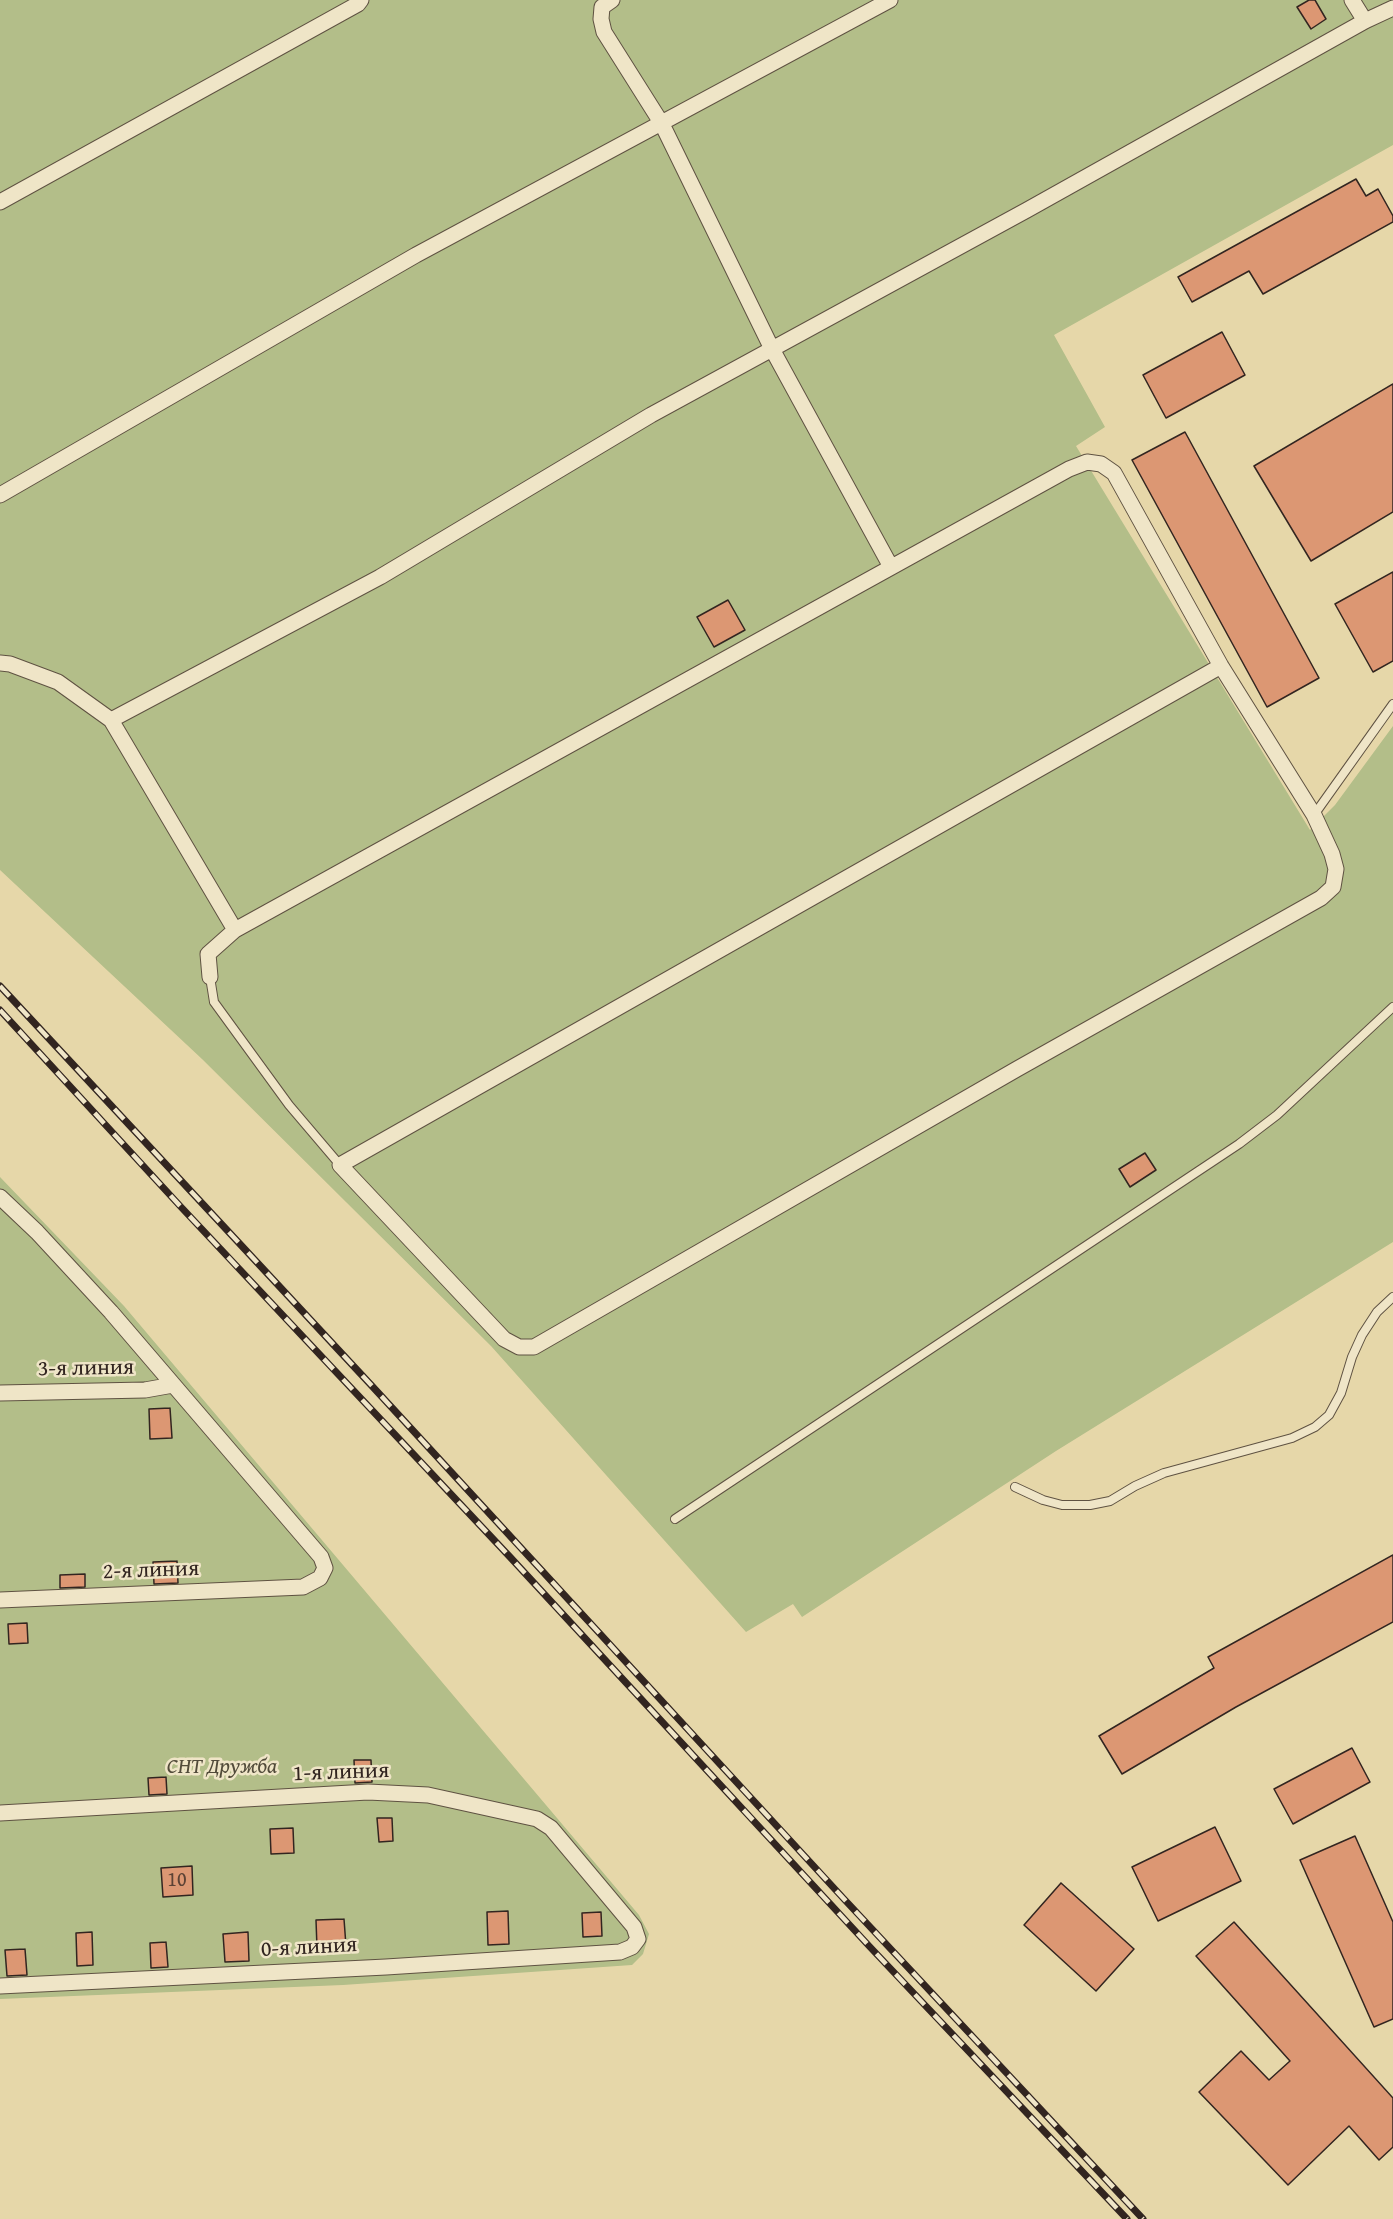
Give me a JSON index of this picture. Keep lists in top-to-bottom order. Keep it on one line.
{"streets":{"street":["3-я линия","2-я линия","1-я линия","0-я линия"]},"crossings":[["3-я линия","2-я линия"],["1-я линия","0-я линия"]],"parks":["СНТ Дружба"],"house_numbers":["10"]}
